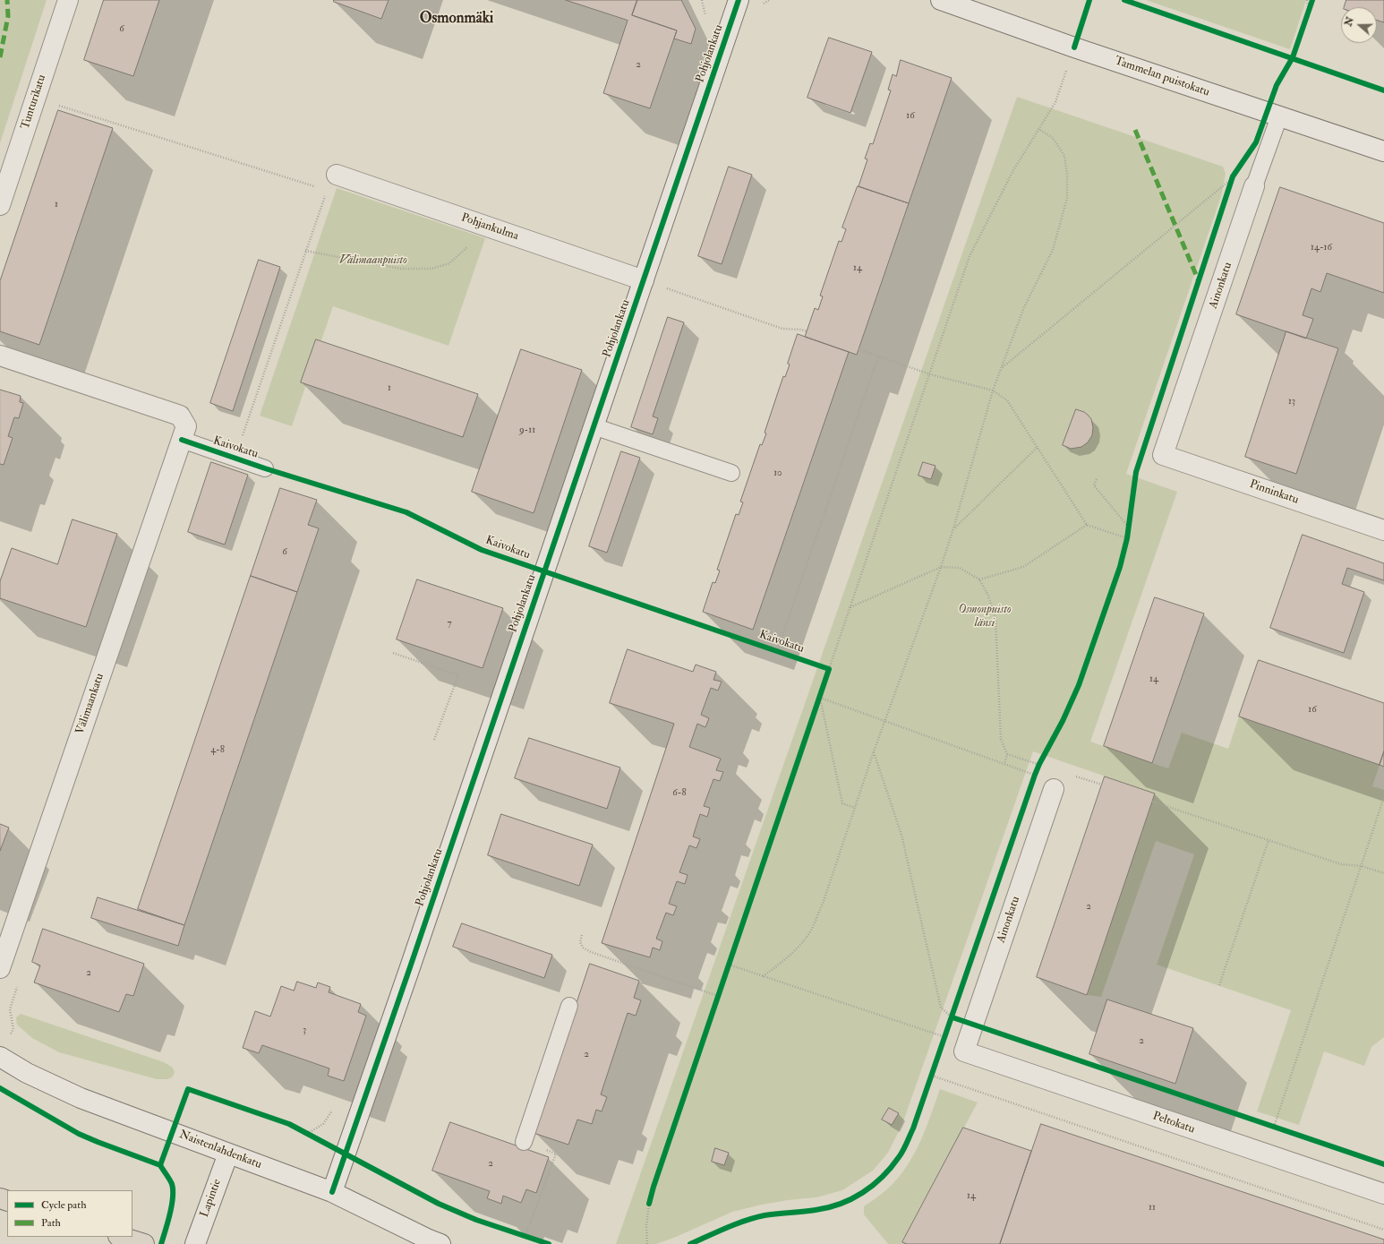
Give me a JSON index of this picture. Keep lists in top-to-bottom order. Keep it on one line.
{"streets":{"street":["Pohjolankatu","Tammelan puistokatu","Tunturikatu","Pohjankulma","Ainonkatu","Pinninkatu","Välimaankatu","Peltokatu","Naistenlahdenkatu","Lapintie"],"lane":["Kaivokatu"]},"crossings":[["Pohjolankatu","Pohjankulma"],["Pohjolankatu","Naistenlahdenkatu"],["Tammelan puistokatu","Ainonkatu"],["Ainonkatu","Pinninkatu"],["Ainonkatu","Peltokatu"],["Kaivokatu","Välimaankatu"],["Naistenlahdenkatu","Lapintie"]],"districts":["Osmonmäki"],"parks":["Välimaanpuisto","Osmonpuisto länsi"],"house_numbers":["6","2","16","1","14-16","14","1","13","9-11","10","6","7","14","16","4-8","6-8","2","2","3","2","2","2","14","11"],"legend":["Cycle path","Path"],"north":"left"}
